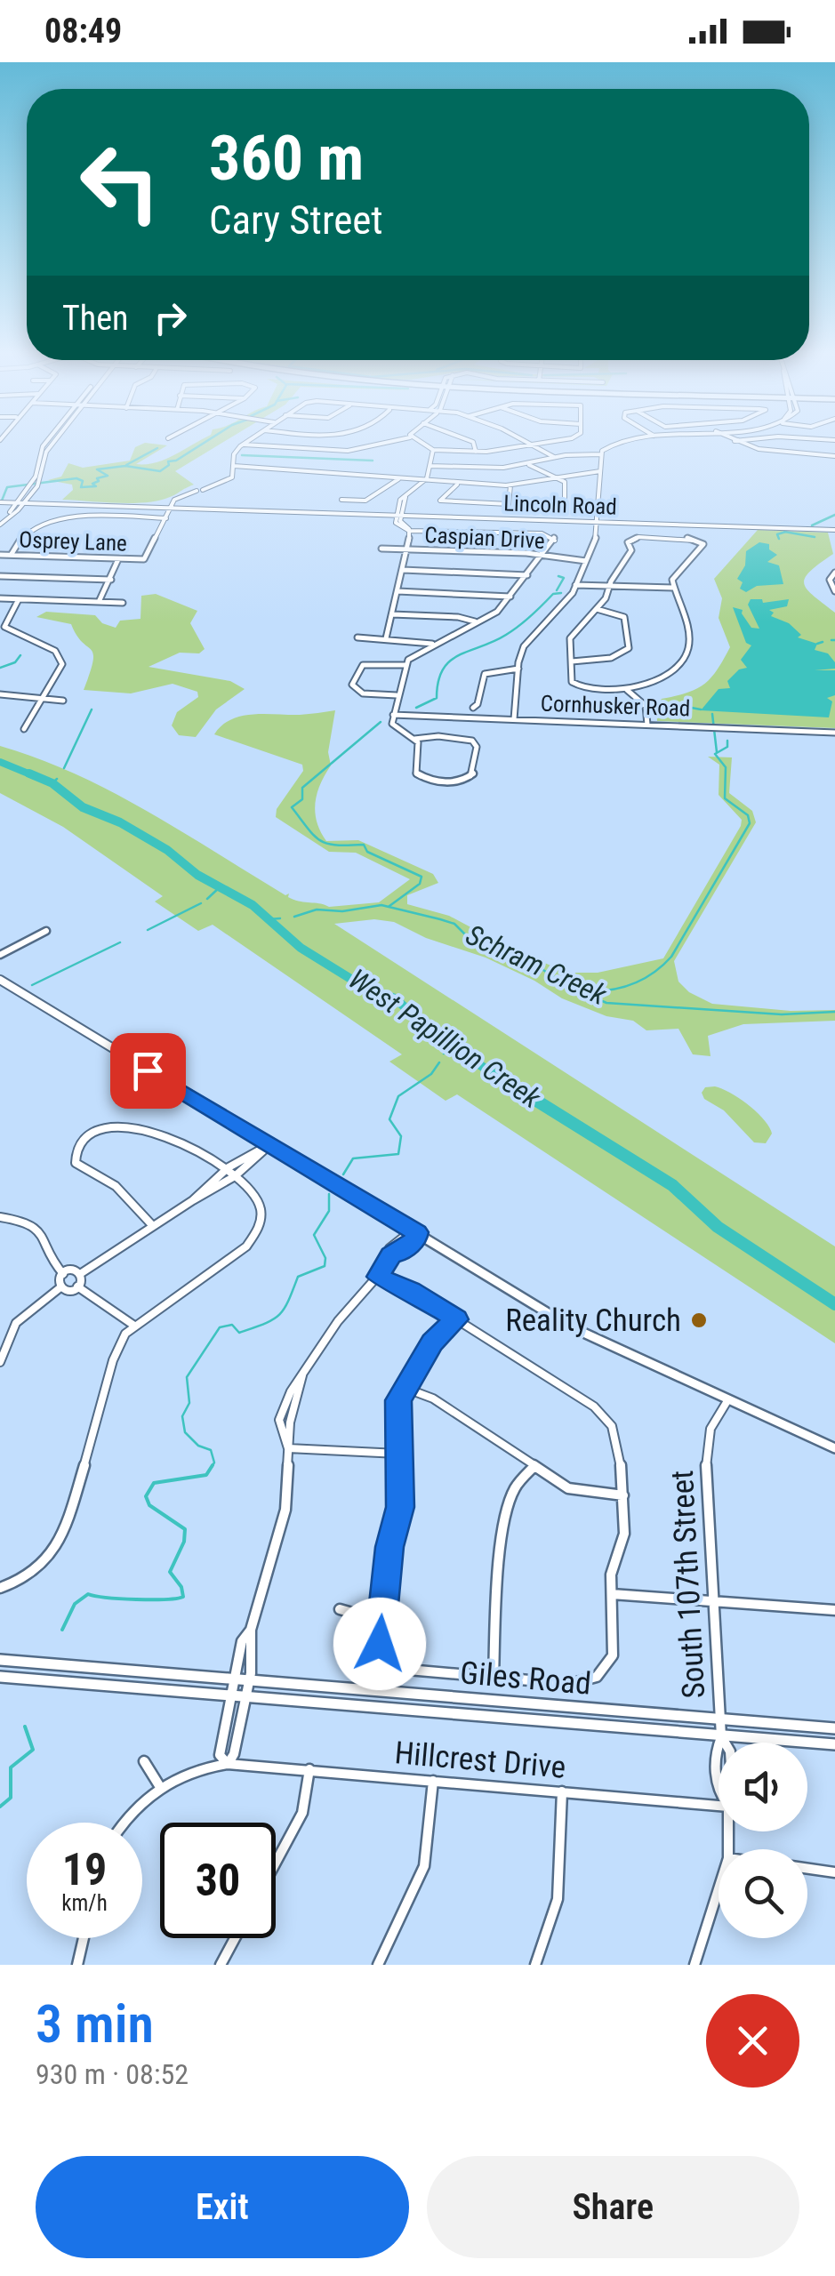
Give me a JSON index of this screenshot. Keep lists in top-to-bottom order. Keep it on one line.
{"streets":{"main road":["Giles Road"],"street":["Lincoln Road","Caspian Drive","Osprey Lane","Cornhusker Road","South 107th Street","Hillcrest Drive"]},"crossings":[["South 107th Street","Giles Road"]],"water":["Schram Creek","West Papillion Creek"],"places":["Reality Church"],"page":{"status":"08:49","turn":["360 m","Cary Street"],"then":"Then","speed":"19 km/h","limit":"30","heading":["3 min","930 m · 08:52"],"buttons":["Exit","Share"]}}
